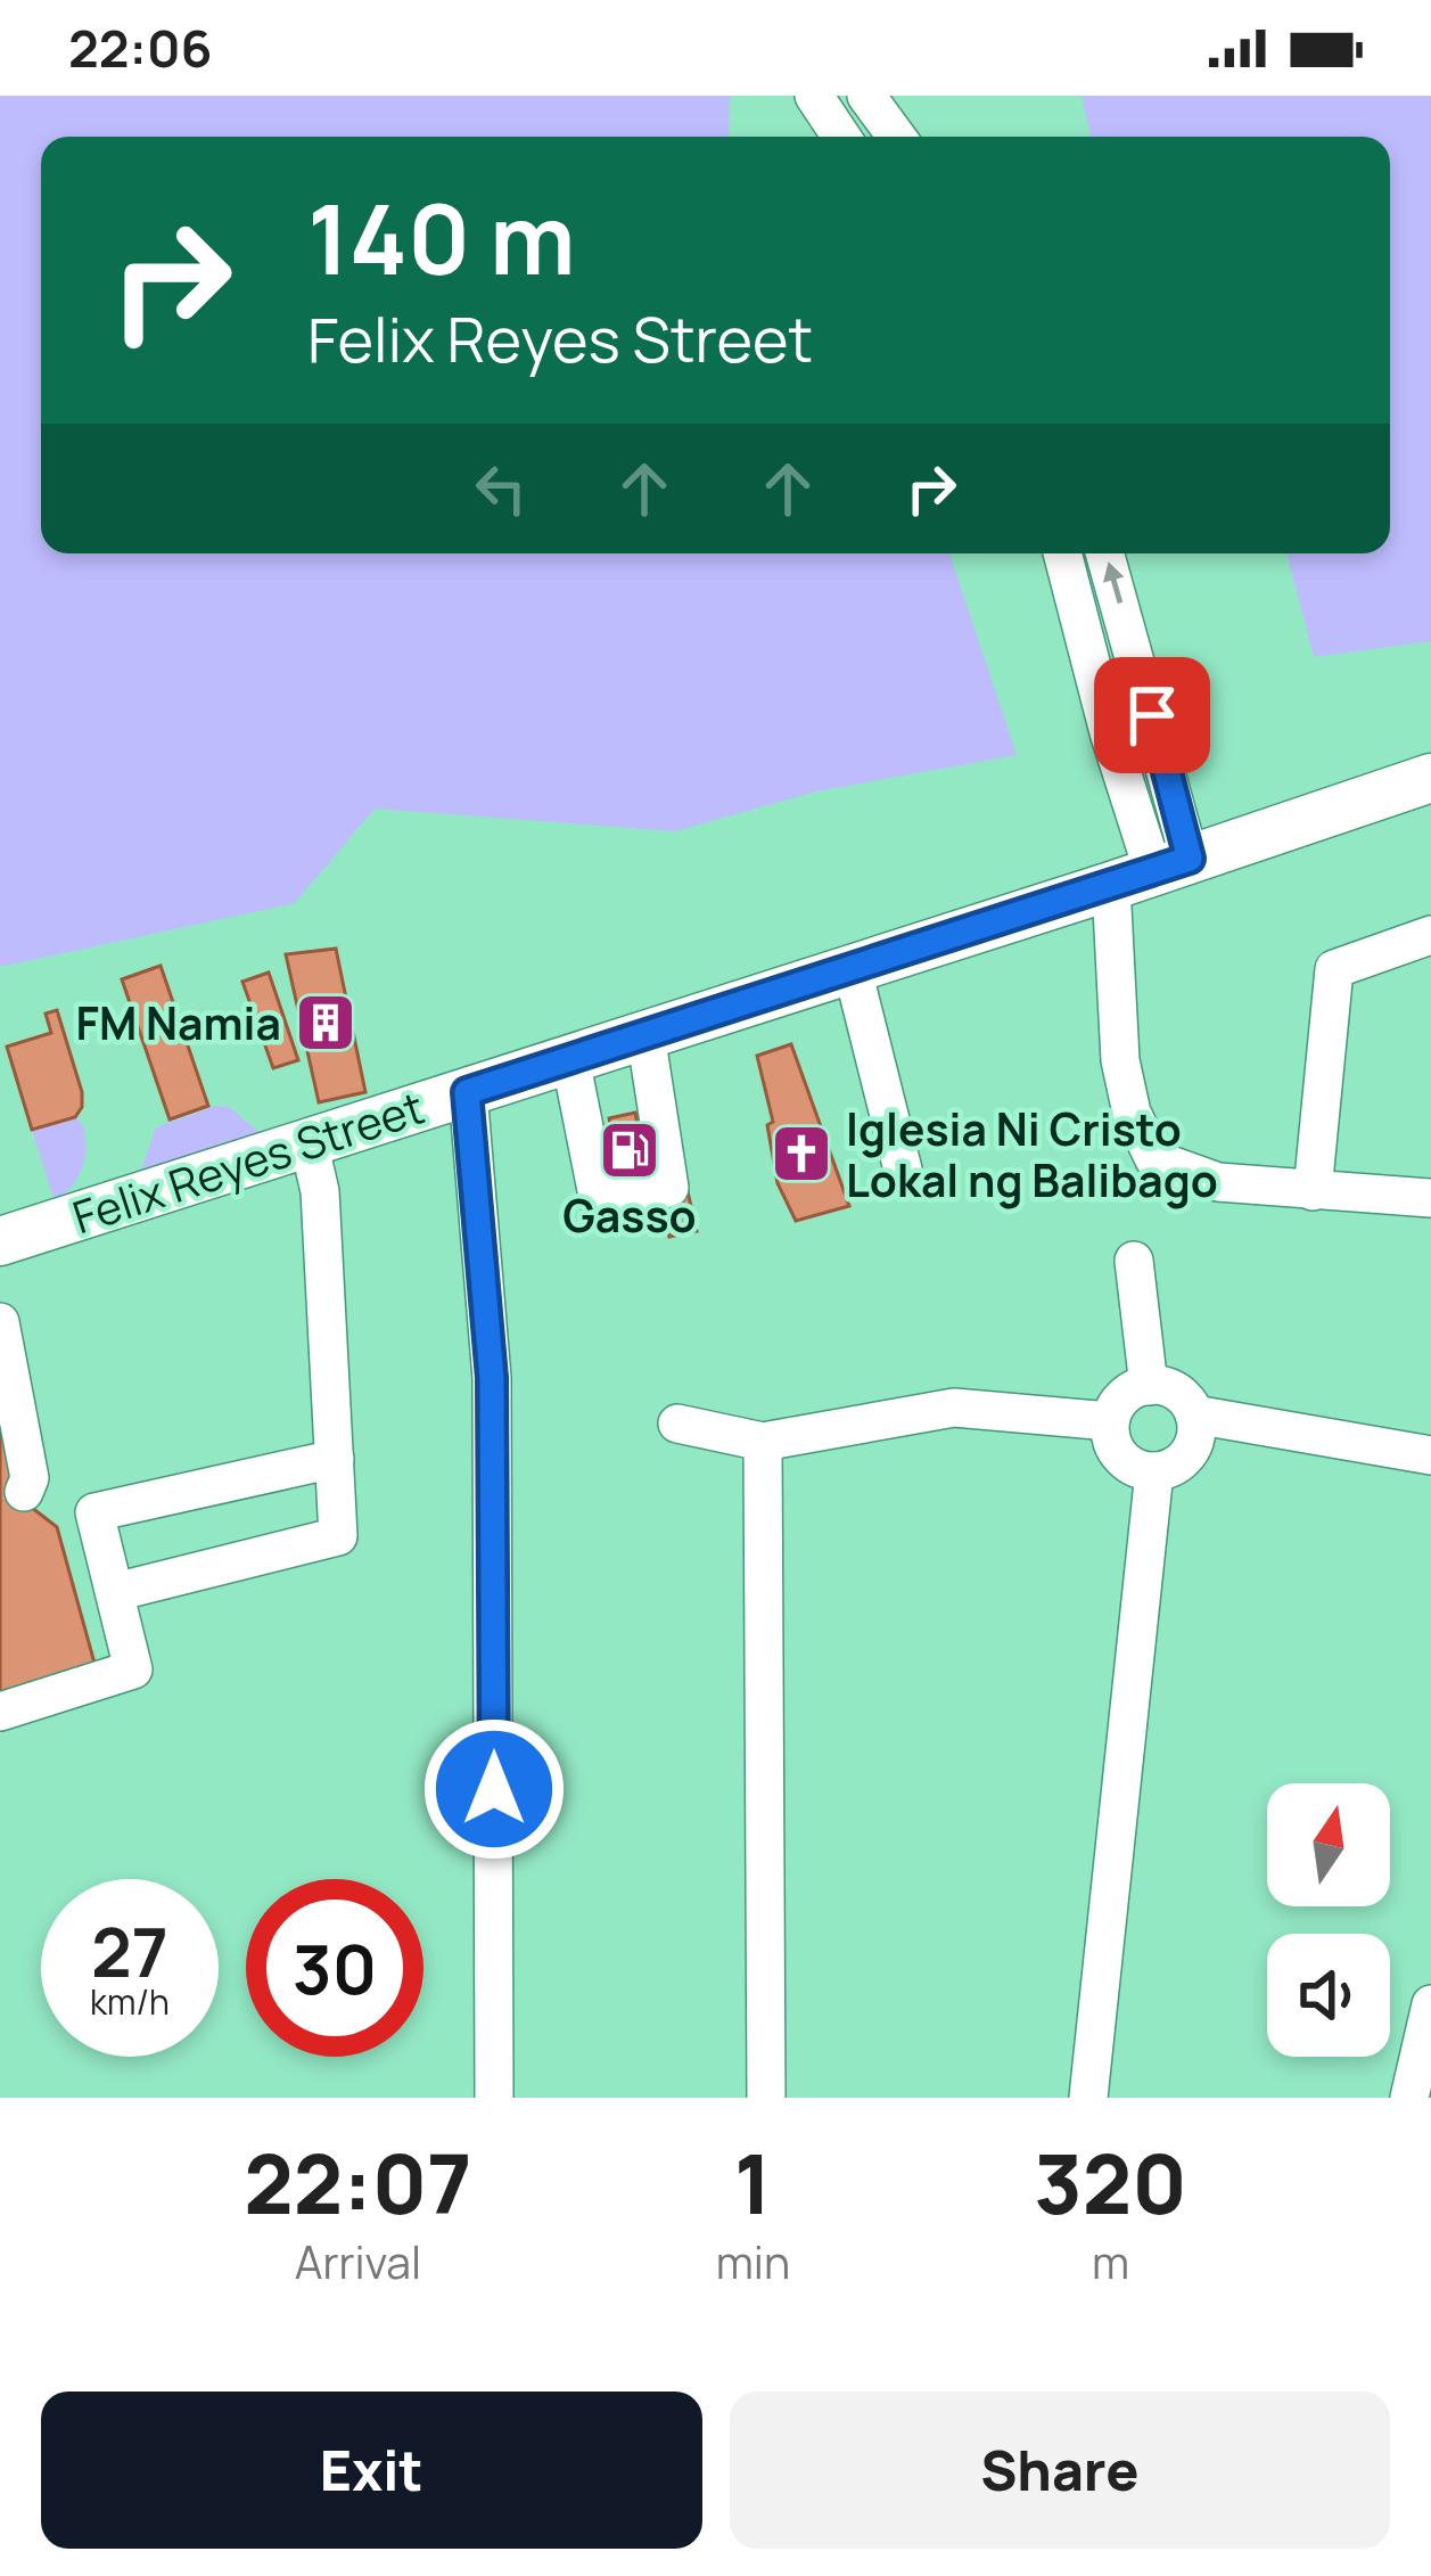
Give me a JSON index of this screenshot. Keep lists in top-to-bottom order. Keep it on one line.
{"streets":{"main road":["Felix Reyes Street"]},"places":{"building":["FM Namia"],"fuel station":["Gasso"],"church":["Iglesia Ni Cristo Lokal ng Balibago"]},"north":"top","page":{"status":"22:06","turn":["140 m","Felix Reyes Street"],"speed":"27 km/h","limit":"30","eta":["22:07","Arrival","1","min","320","m"],"buttons":["Exit","Share"]}}
